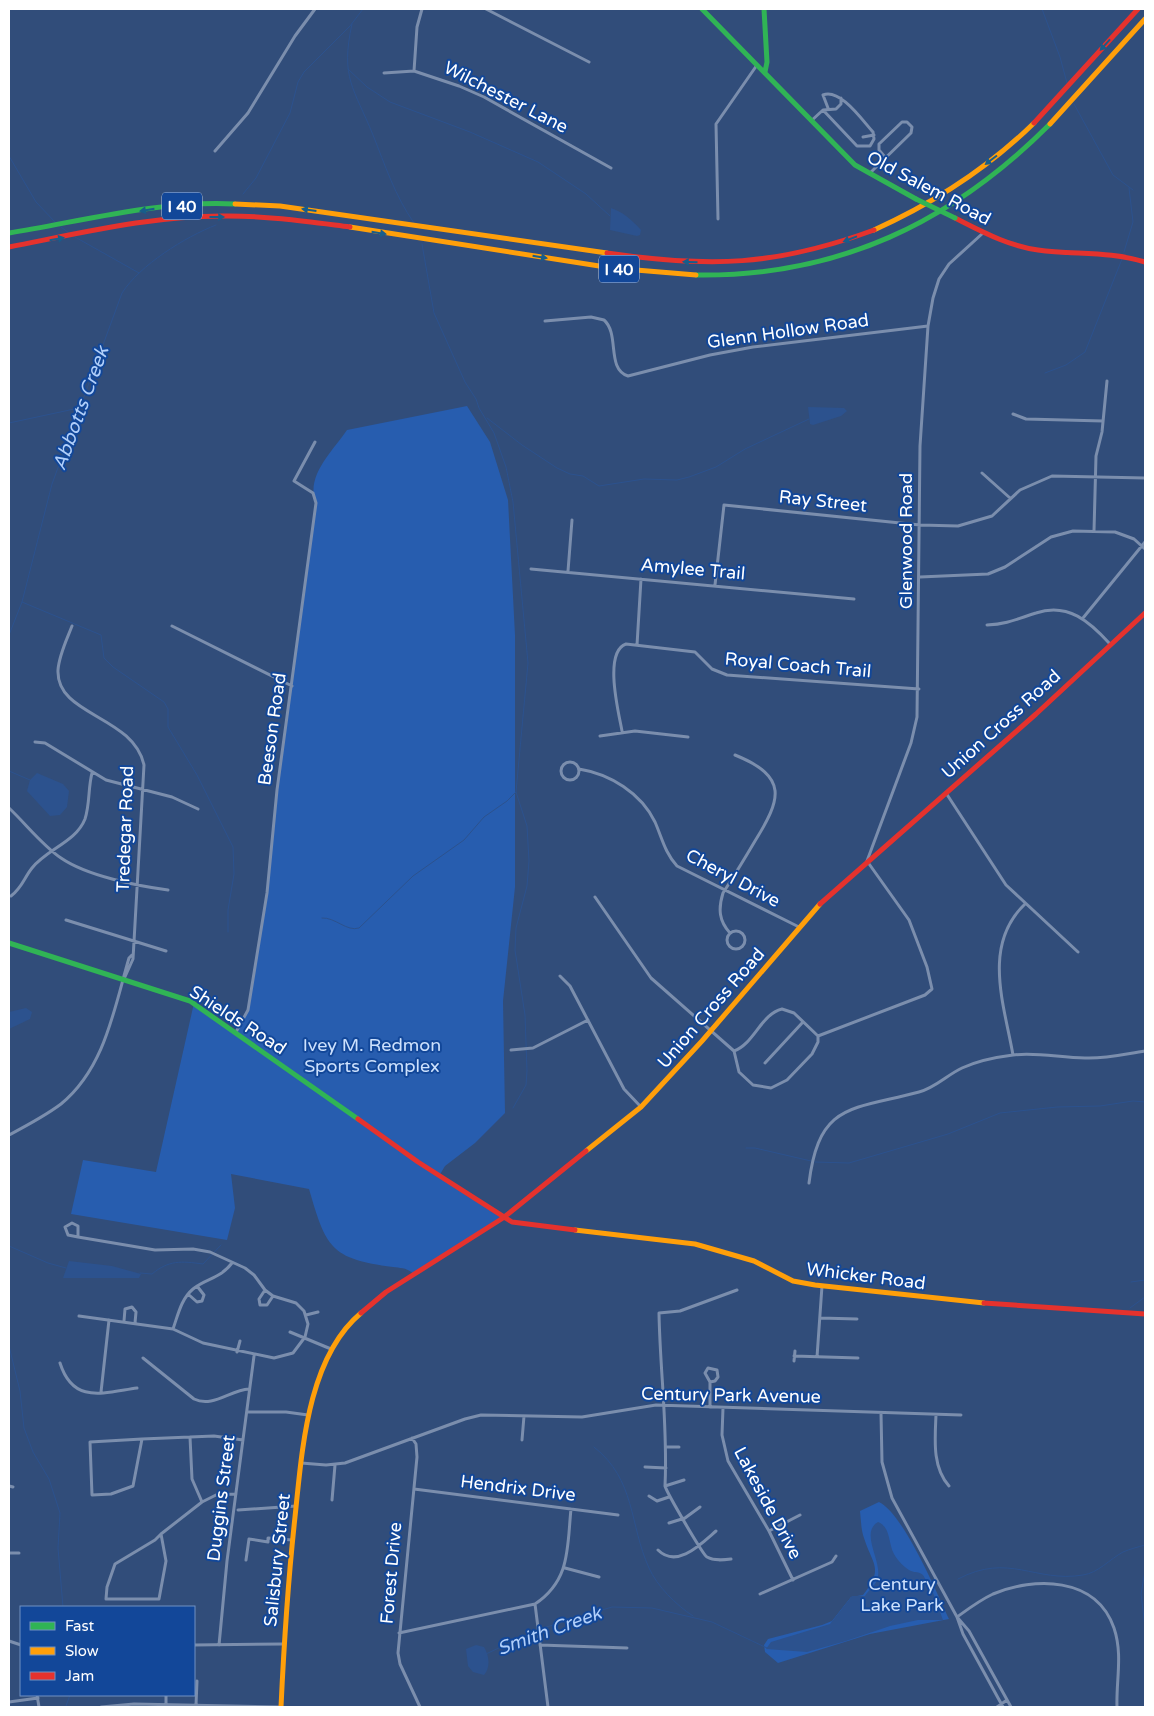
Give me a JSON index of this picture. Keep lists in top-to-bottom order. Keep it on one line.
{"streets":{"main road":["Old Salem Road","I 40","Union Cross Road","Shields Road","Whicker Road","Salisbury Street"],"street":["Wilchester Lane","Glenn Hollow Road","Ray Street","Glenwood Road","Amylee Trail","Royal Coach Trail","Beeson Road","Tredegar Road","Cheryl Drive","Century Park Avenue","Hendrix Drive","Duggins Street","Lakeside Drive","Forest Drive"]},"crossings":[["Old Salem Road","Glenwood Road"],["Glenn Hollow Road","Glenwood Road"],["Ray Street","Glenwood Road"],["Ray Street","Amylee Trail"],["Glenwood Road","Royal Coach Trail"],["Glenwood Road","Union Cross Road"],["Union Cross Road","Cheryl Drive"],["Union Cross Road","Shields Road"],["Union Cross Road","Whicker Road"],["Union Cross Road","Salisbury Street"],["Beeson Road","Shields Road"],["Tredegar Road","Shields Road"],["Shields Road","Whicker Road"],["Century Park Avenue","Lakeside Drive"],["Century Park Avenue","Salisbury Street"],["Century Park Avenue","Forest Drive"],["Hendrix Drive","Forest Drive"]],"water":["Abbotts Creek","Smith Creek"],"parks":["Ivey M. Redmon Sports Complex","Century Lake Park"],"legend":["Fast","Slow","Jam"]}
